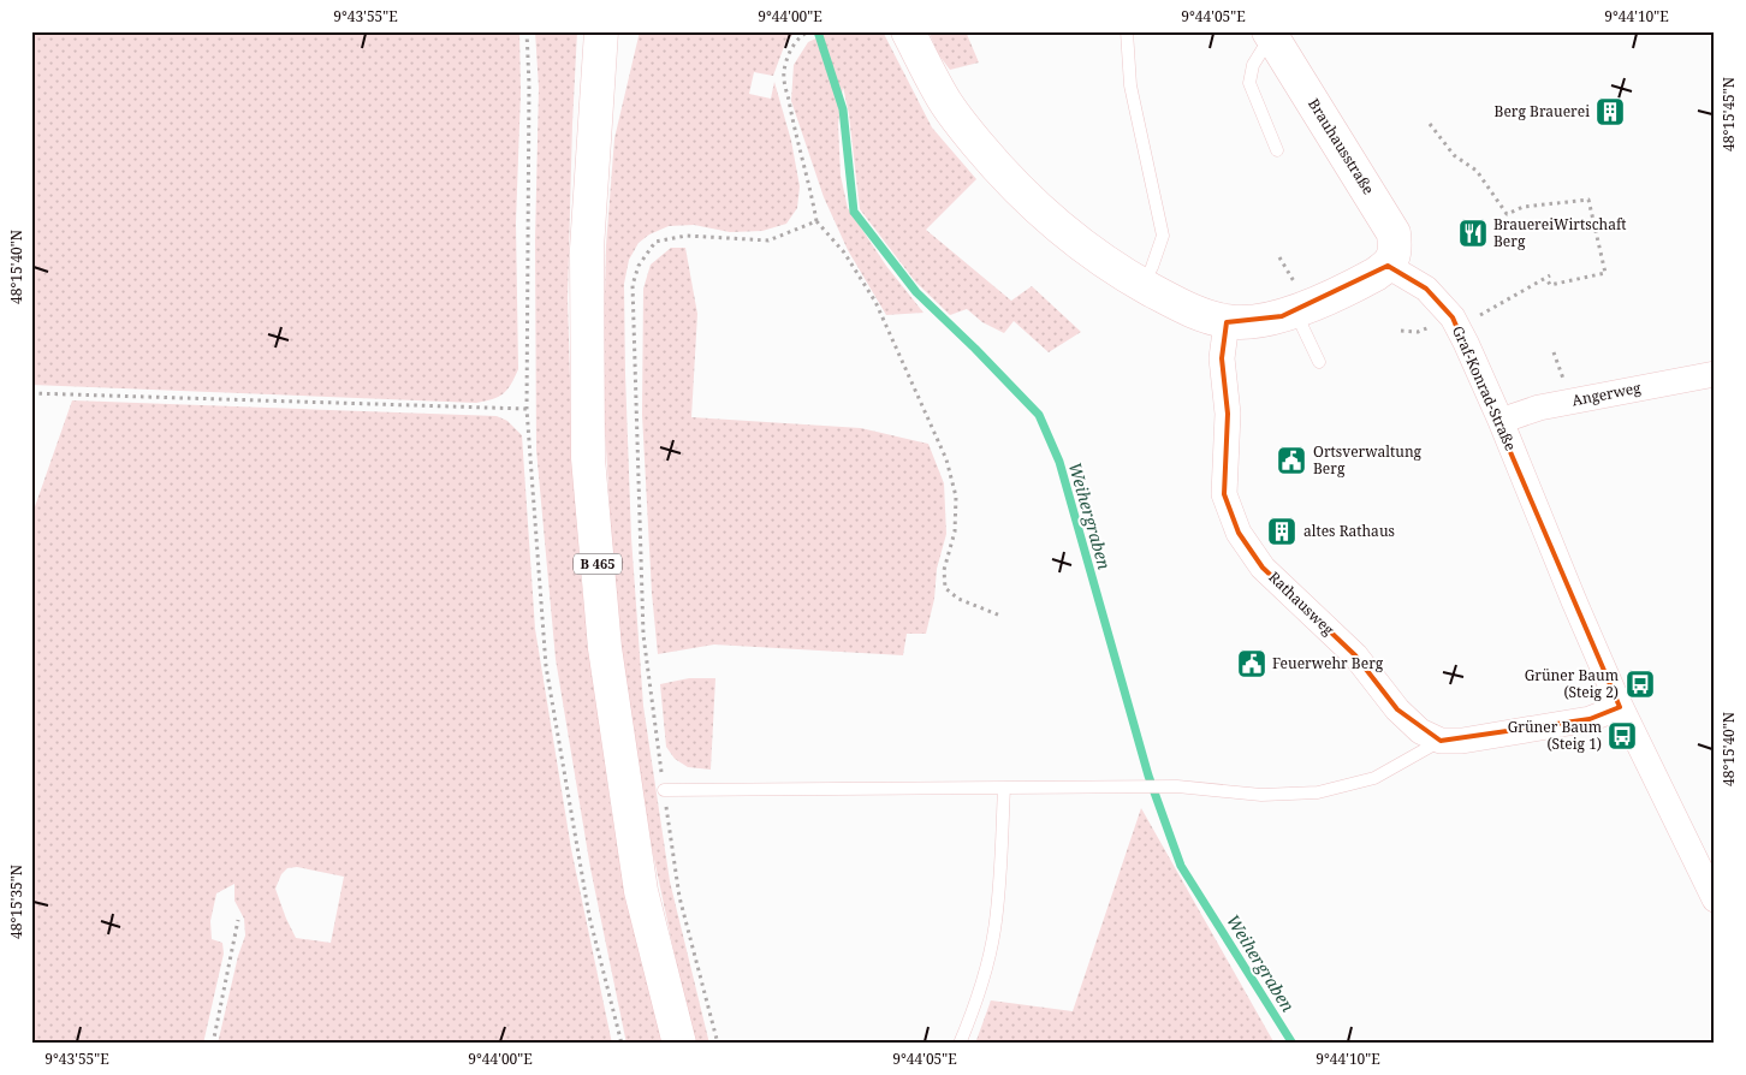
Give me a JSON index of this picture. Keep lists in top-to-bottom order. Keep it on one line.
{"streets":{"main road":["Brauhausstraße","B 465"],"street":["Graf-Konrad-Straße","Angerweg","Rathausweg"]},"crossings":[["Brauhausstraße","Graf-Konrad-Straße"],["Graf-Konrad-Straße","Angerweg"]],"water":["Weihergraben"],"places":{"building":["Berg Brauerei","altes Rathaus"],"restaurant":["BrauereiWirtschaft Berg"],"public building":["Ortsverwaltung Berg","Feuerwehr Berg"],"bus stop":["Grüner Baum (Steig 2)","Grüner Baum (Steig 1)"]},"coordinates":["9°43'55\"E","9°44'00\"E","9°44'05\"E","9°44'10\"E","48°15'45\"N","48°15'40\"N","48°15'35\"N"]}
